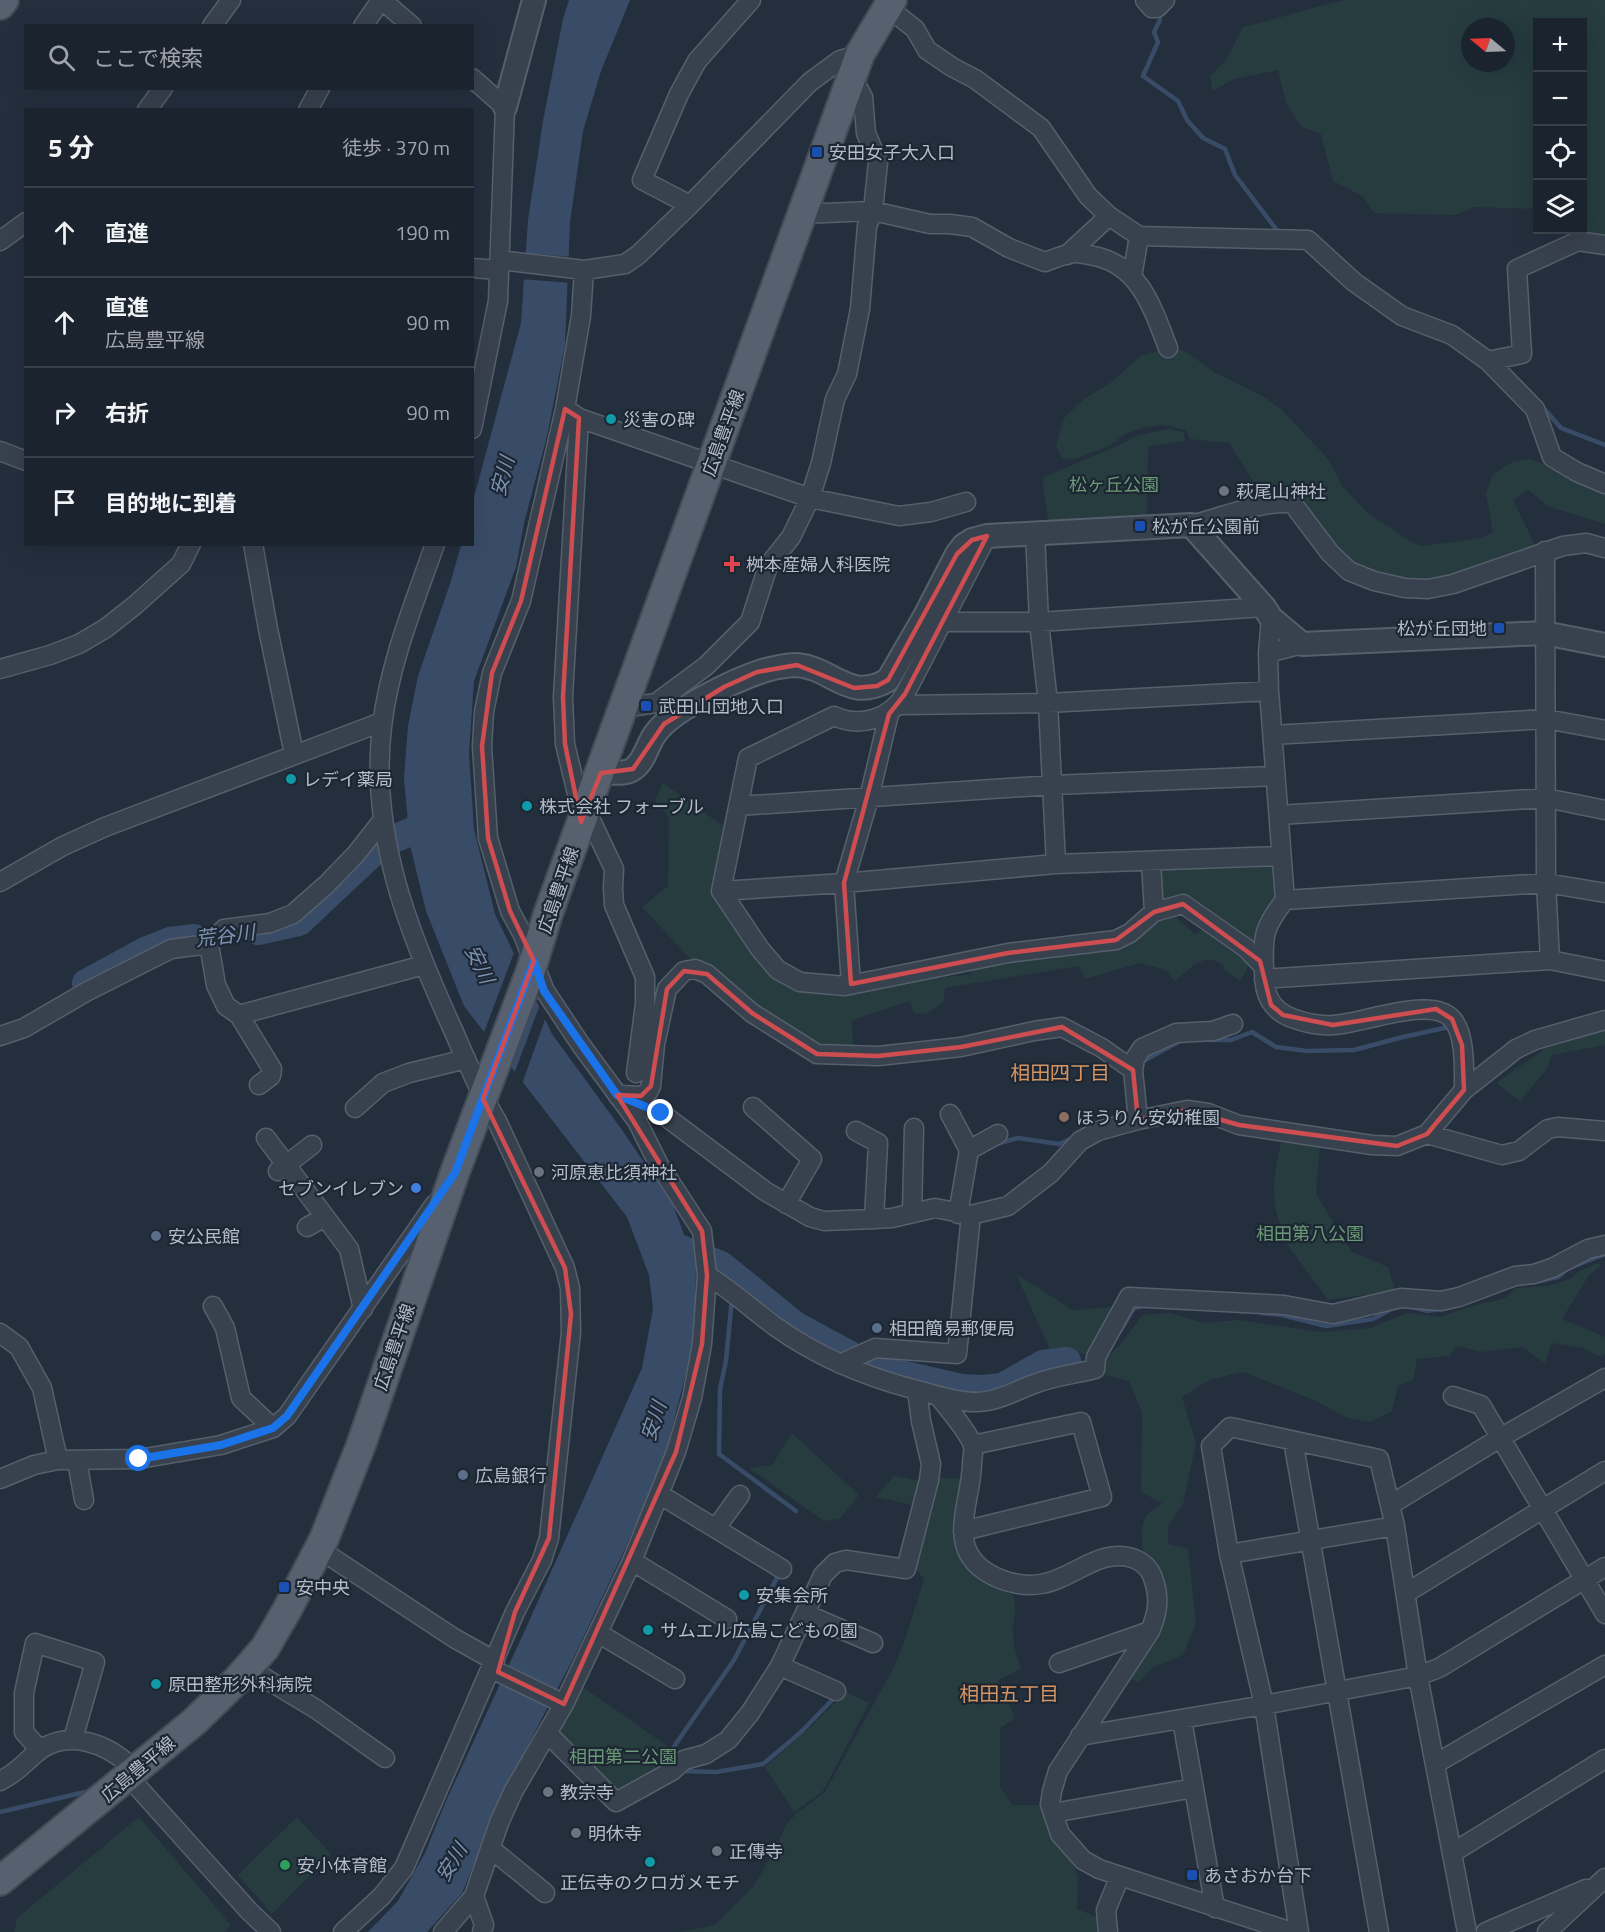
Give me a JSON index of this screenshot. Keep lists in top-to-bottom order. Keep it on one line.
{"streets":{"main road":["広島豊平線"]},"districts":["相田四丁目","相田五丁目"],"water":["安川","荒谷川"],"parks":["松ヶ丘公園","相田第八公園","相田第二公園"],"places":{"transit":["安田女子大入口","松が丘公園前","松が丘団地","武田山団地入口","安中央","あさおか台下"],"other":["災害の碑","萩尾山神社","レデイ薬局","株式会社 フォーブル","ほうりん安幼稚園","河原恵比須神社","セブンイレブン","安公民館","相田簡易郵便局","広島銀行","安集会所","サムエル広島こどもの園","原田整形外科病院","教宗寺","明休寺","正傳寺","正伝寺のクロガメモチ","安小体育館"],"health":["桝本産婦人科医院"]},"north":"left","page":{"map_buttons":["+","−"],"search":"ここで検索","heading":["5 分","徒歩 · 370 m"],"list":[["直進","190 m"],["直進","広島豊平線","90 m"],["右折","90 m"],"目的地に到着"]}}
